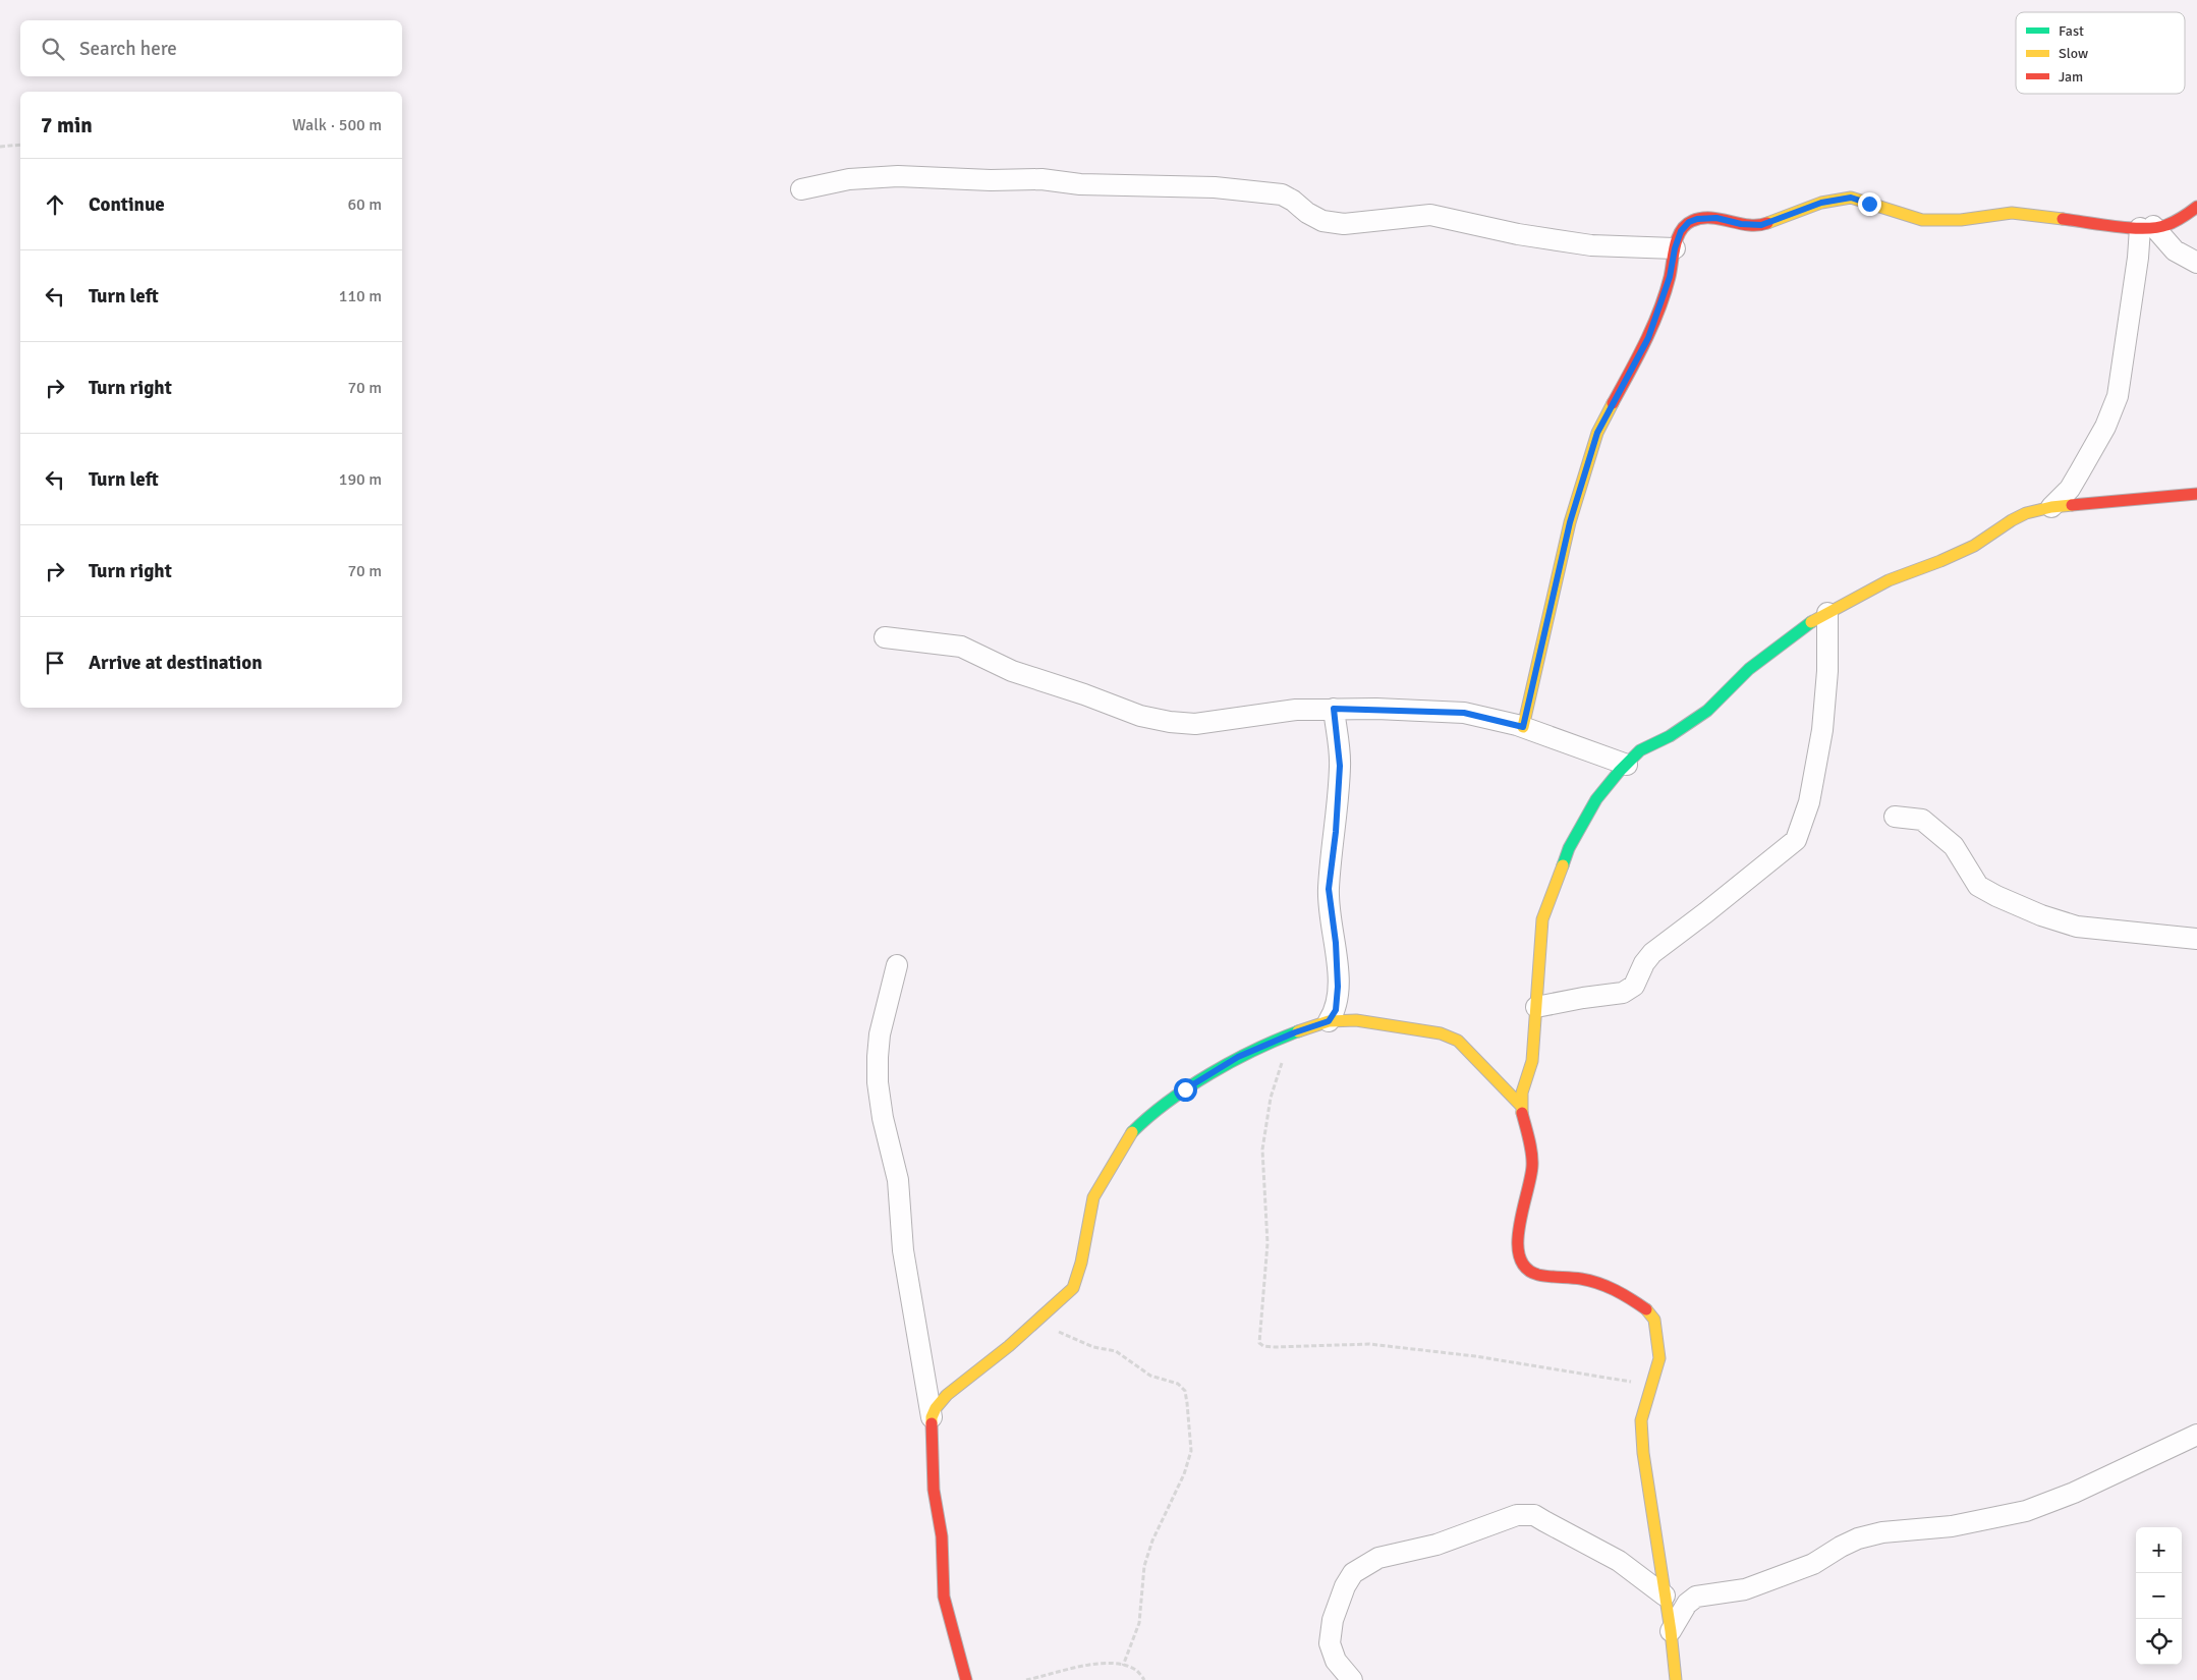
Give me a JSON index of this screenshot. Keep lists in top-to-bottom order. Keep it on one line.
{"legend":["Fast","Slow","Jam"],"page":{"search":"Search here","heading":["7 min","Walk · 500 m"],"list":[["Continue","60 m"],["Turn left","110 m"],["Turn right","70 m"],["Turn left","190 m"],["Turn right","70 m"],"Arrive at destination"],"map_buttons":["+","−"]}}
